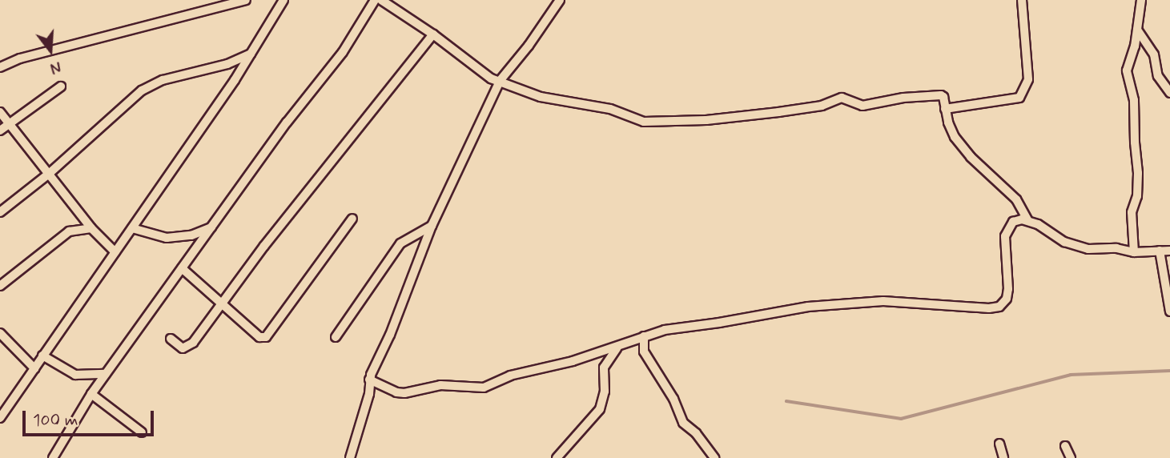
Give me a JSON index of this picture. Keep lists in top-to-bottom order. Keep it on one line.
{"scale_bar":"100 m","north":"bottom"}
